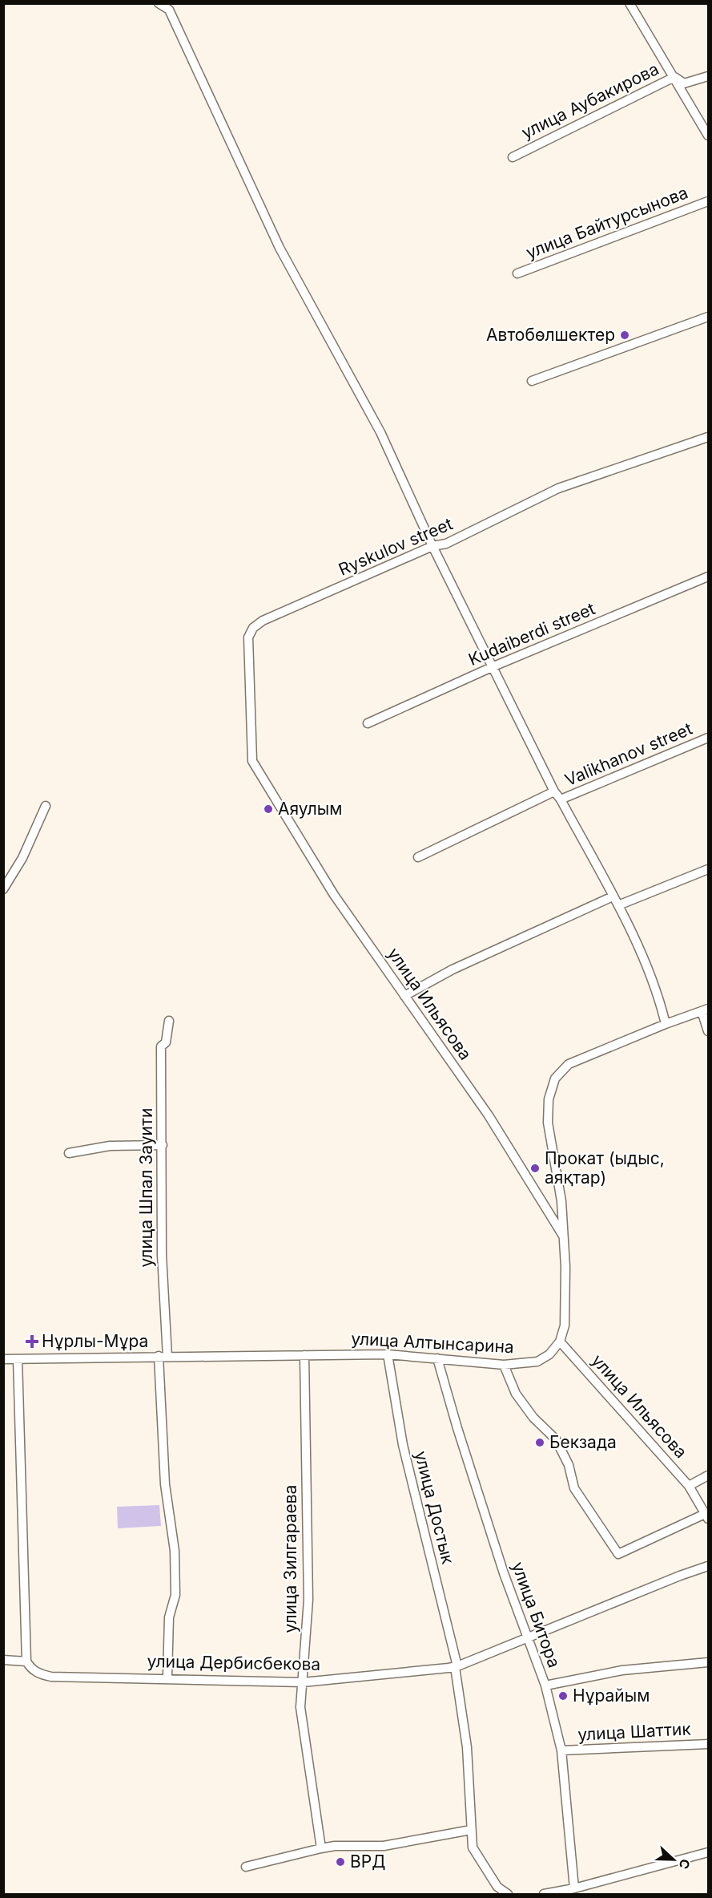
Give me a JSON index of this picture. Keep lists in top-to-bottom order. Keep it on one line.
{"streets":{"street":["улица Аубакирова","улица Байтурсынова","Ryskulov street","Kudaiberdi street","Valikhanov street","улица Ильясова","улица Шпал Зауити","улица Алтынсарина","улица Достык","улица Зилгараева","улица Битора","улица Дербисбекова","улица Шаттик"]},"crossings":[["Ryskulov street","улица Ильясова"],["улица Ильясова","улица Алтынсарина"],["улица Шпал Зауити","улица Алтынсарина"],["улица Шпал Зауити","улица Дербисбекова"],["улица Алтынсарина","улица Достык"],["улица Алтынсарина","улица Зилгараева"],["улица Алтынсарина","улица Битора"],["улица Достык","улица Дербисбекова"],["улица Зилгараева","улица Дербисбекова"],["улица Битора","улица Дербисбекова"],["улица Битора","улица Шаттик"]],"places":{"other":["Автобөлшектер","Аяулым","Прокат (ыдыс, аяқтар)","Бекзада","Нұрайым","ВРД"],"health":["Нұрлы-Мұра"]},"north":"right"}
